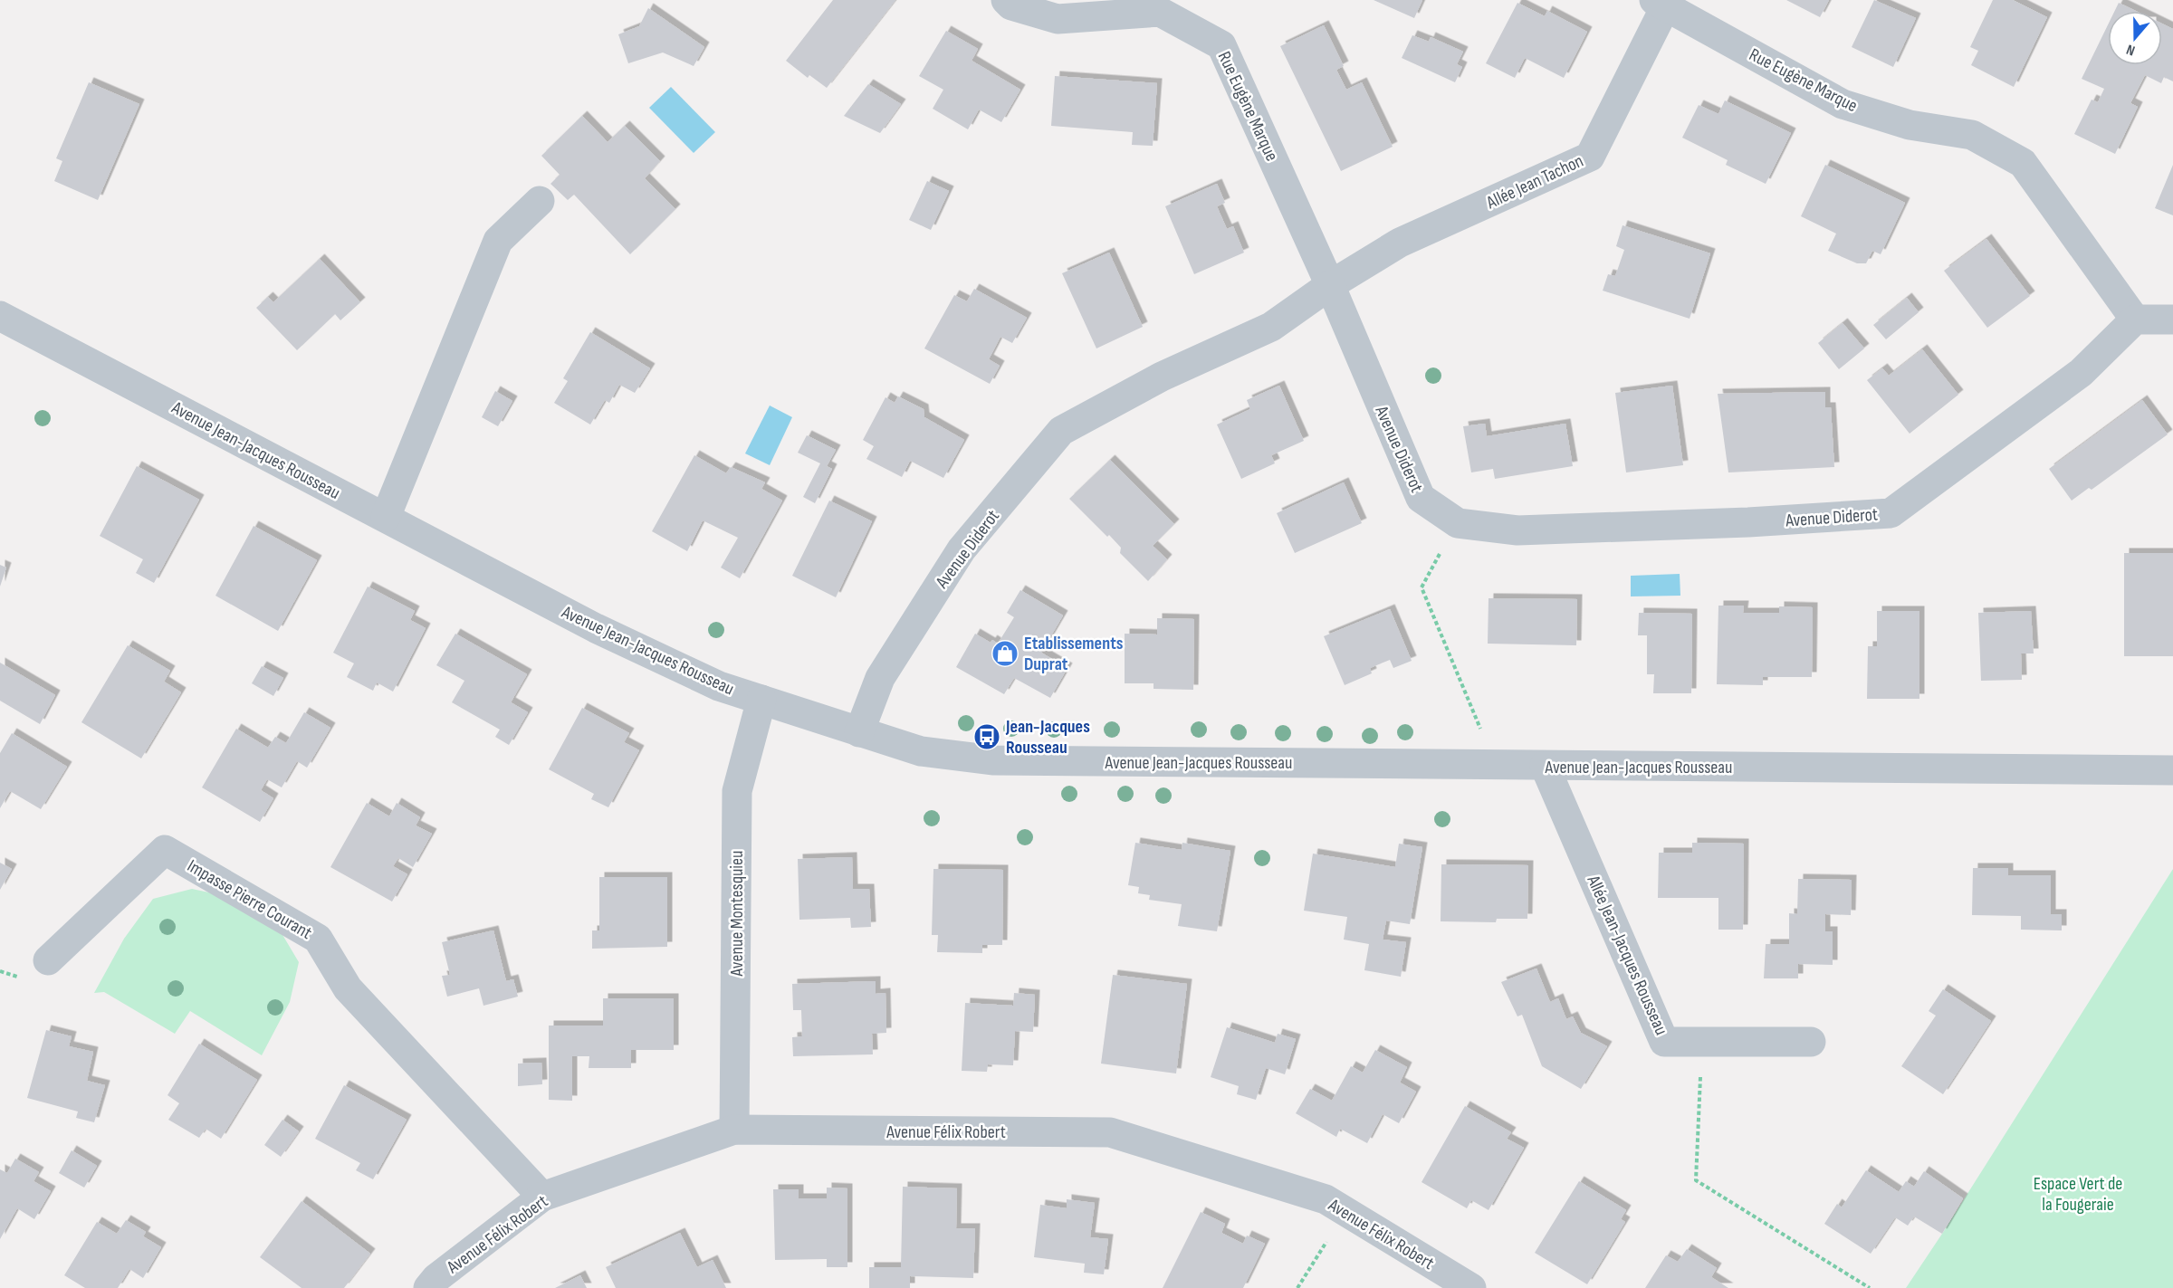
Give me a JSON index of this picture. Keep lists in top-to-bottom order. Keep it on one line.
{"streets":{"street":["Rue Eugène Marque","Allée Jean Tachon","Avenue Diderot","Avenue Jean-Jacques Rousseau","Impasse Pierre Courant","Avenue Montesquieu","Allée Jean-Jacques Rousseau","Avenue Félix Robert"]},"crossings":[["Rue Eugène Marque","Allée Jean Tachon"],["Rue Eugène Marque","Avenue Diderot"],["Allée Jean Tachon","Avenue Diderot"],["Avenue Diderot","Avenue Jean-Jacques Rousseau"],["Avenue Jean-Jacques Rousseau","Avenue Montesquieu"],["Avenue Jean-Jacques Rousseau","Allée Jean-Jacques Rousseau"],["Impasse Pierre Courant","Avenue Félix Robert"],["Avenue Montesquieu","Avenue Félix Robert"]],"parks":["Espace Vert de la Fougeraie"],"places":{"shop":["Etablissements Duprat"],"bus stop":["Jean-Jacques Rousseau"]},"north":"bottom"}
